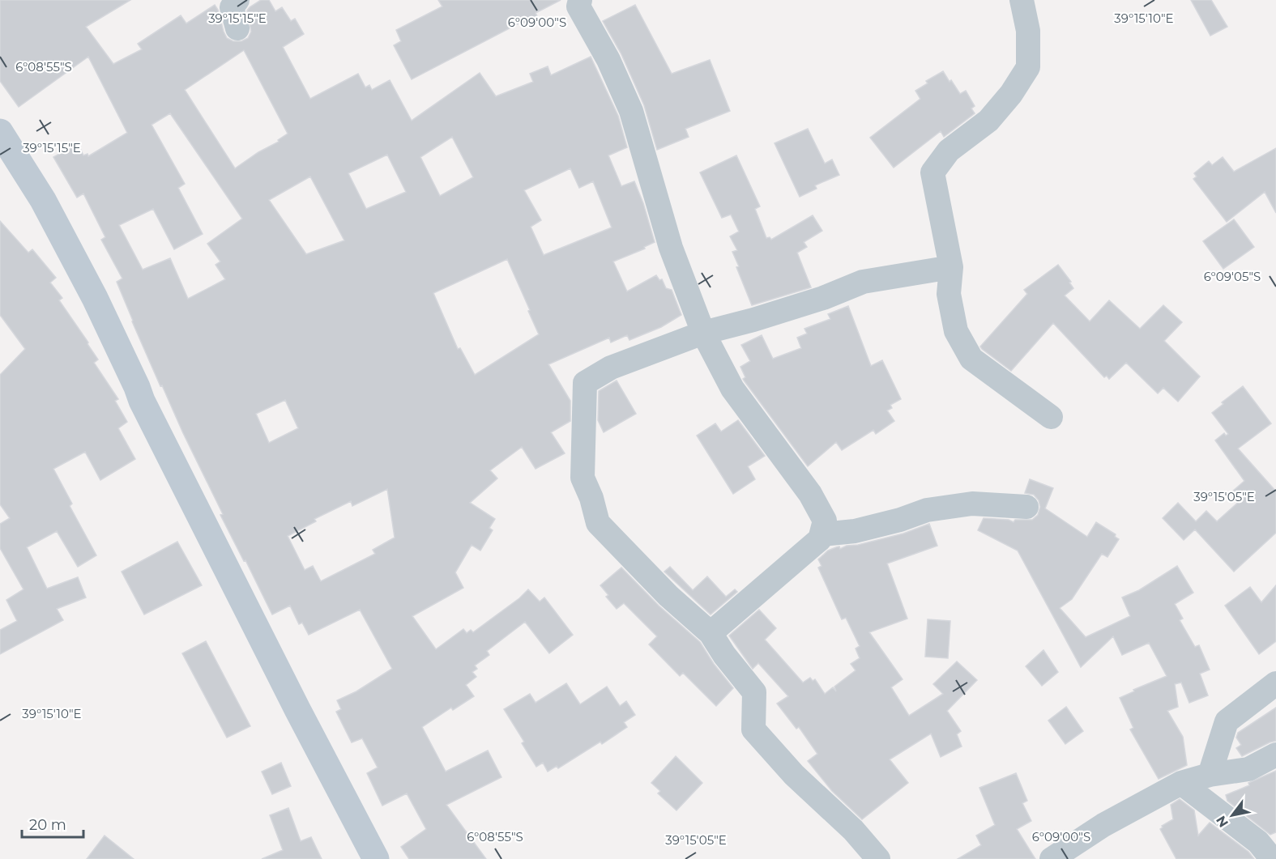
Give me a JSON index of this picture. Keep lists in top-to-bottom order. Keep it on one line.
{"scale_bar":"20 m","north":"bottom left","coordinates":["39°15'15\"E","39°15'10\"E","6°09'00\"S","6°08'55\"S","6°09'05\"S","39°15'05\"E"]}
